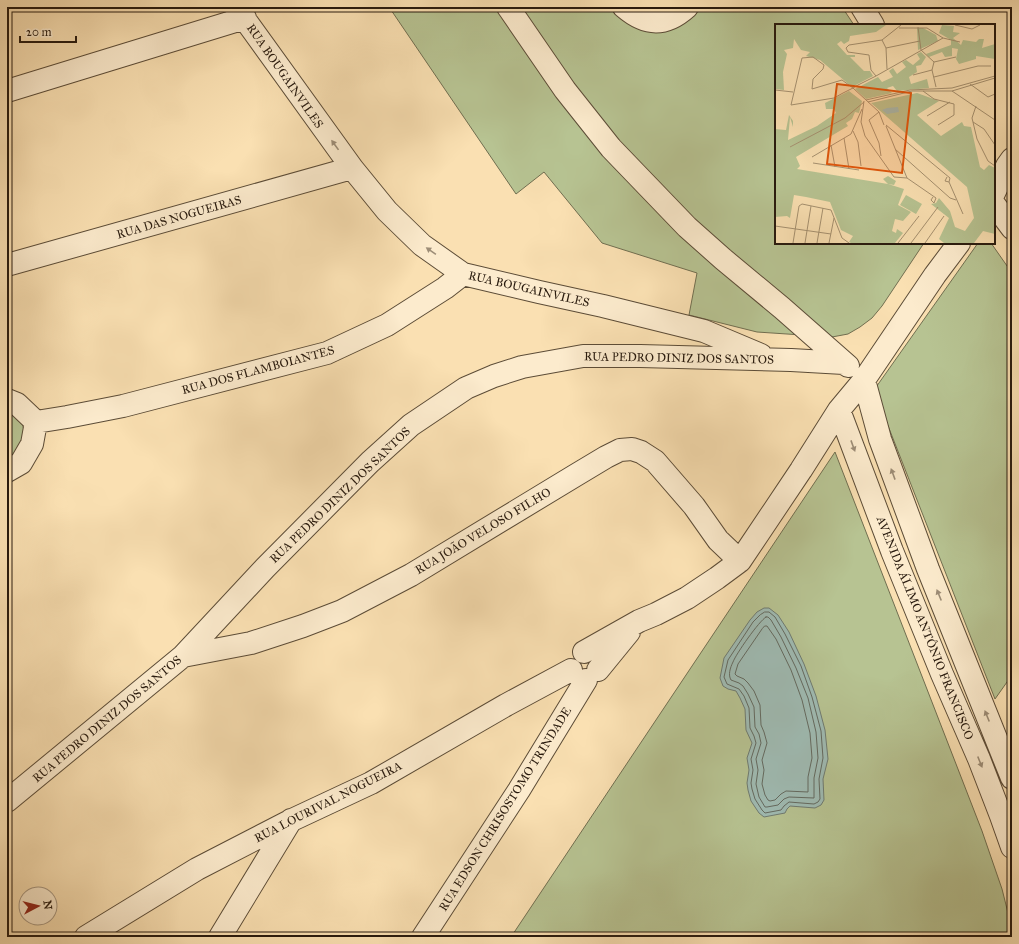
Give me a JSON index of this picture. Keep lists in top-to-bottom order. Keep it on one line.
{"streets":{"street":["RUA BOUGAINVILES","RUA DAS NOGUEIRAS","RUA PEDRO DINIZ DOS SANTOS","RUA DOS FLAMBOIANTES","RUA JOÃO VELOSO FILHO","AVENIDA ÁLIMO ANTÔNIO FRANCISCO","RUA LOURIVAL NOGUEIRA","RUA EDSON CHRISOSTOMO TRINDADE"]},"crossings":[["RUA BOUGAINVILES","RUA DAS NOGUEIRAS"],["RUA BOUGAINVILES","RUA PEDRO DINIZ DOS SANTOS"],["RUA BOUGAINVILES","RUA DOS FLAMBOIANTES"],["RUA PEDRO DINIZ DOS SANTOS","RUA JOÃO VELOSO FILHO"],["RUA LOURIVAL NOGUEIRA","RUA EDSON CHRISOSTOMO TRINDADE"]],"one_way":["RUA BOUGAINVILES"],"scale_bar":"20 m","north":"right"}
